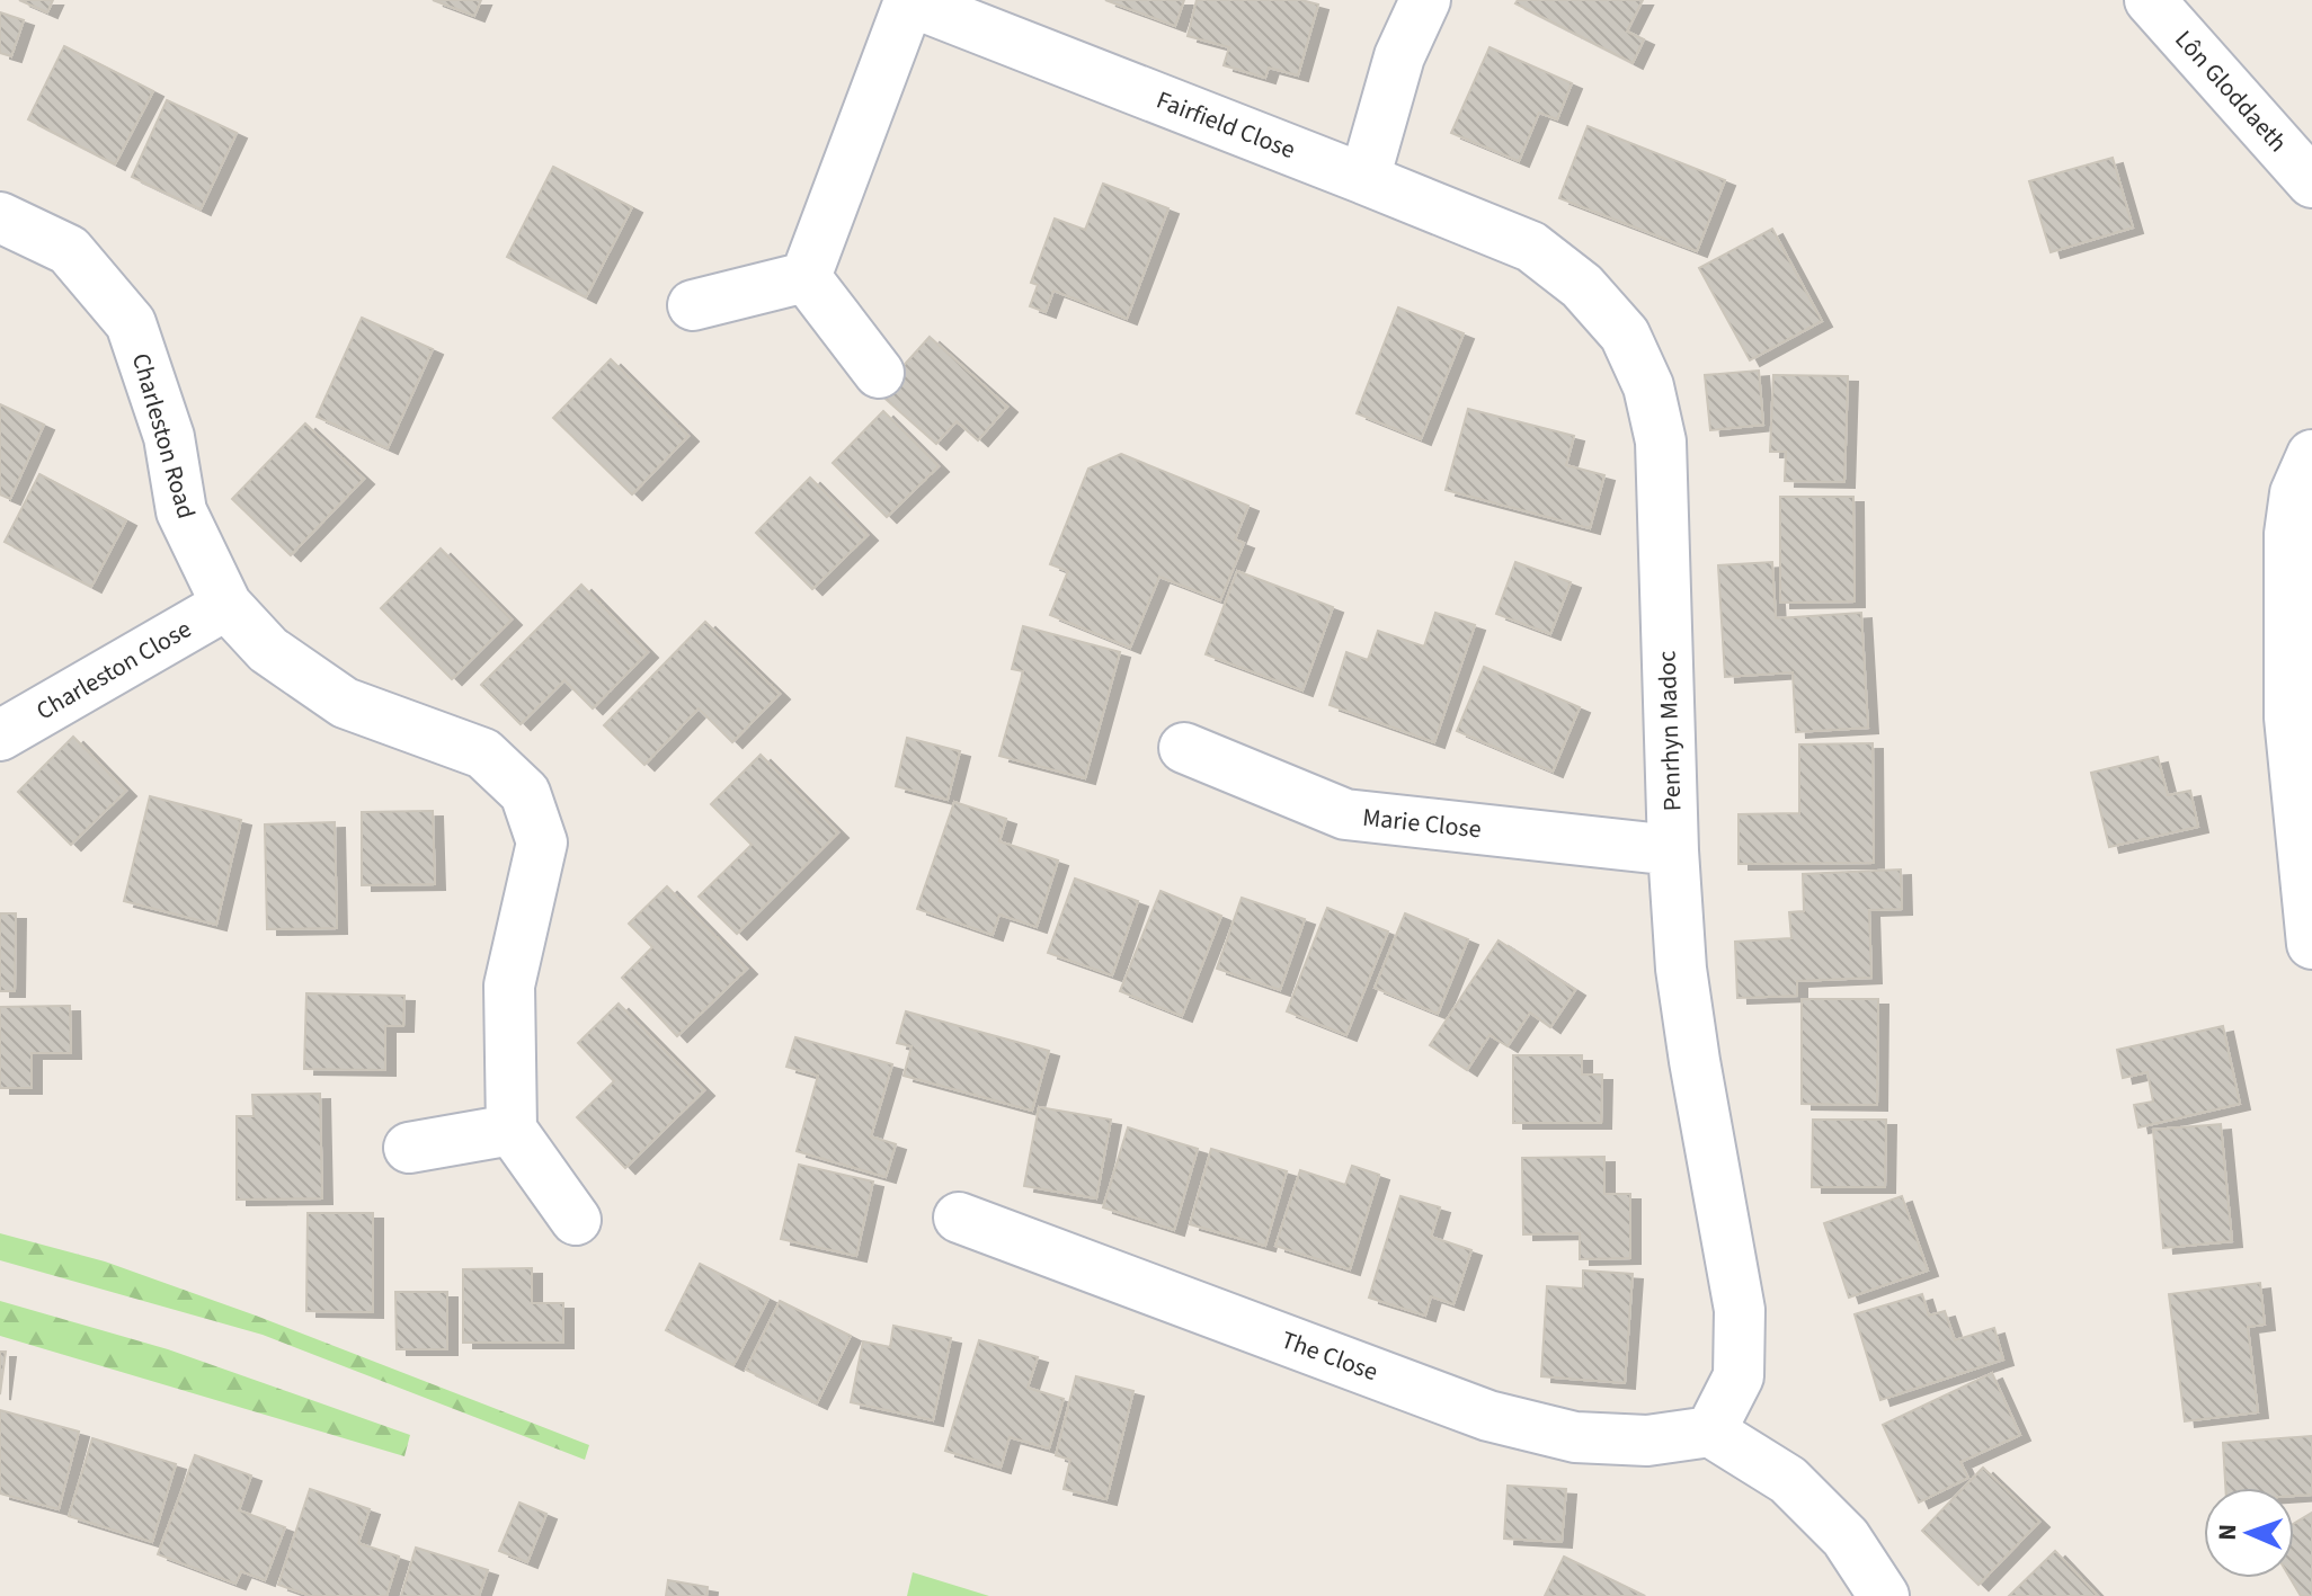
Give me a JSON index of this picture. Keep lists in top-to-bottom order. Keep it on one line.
{"streets":{"street":["Lôn Gloddaeth","Fairfield Close","Charleston Road","Charleston Close","Penrhyn Madoc","Marie Close","The Close"]},"crossings":[["Fairfield Close","Penrhyn Madoc"],["Charleston Road","Charleston Close"],["Penrhyn Madoc","Marie Close"],["Penrhyn Madoc","The Close"]],"north":"left"}
